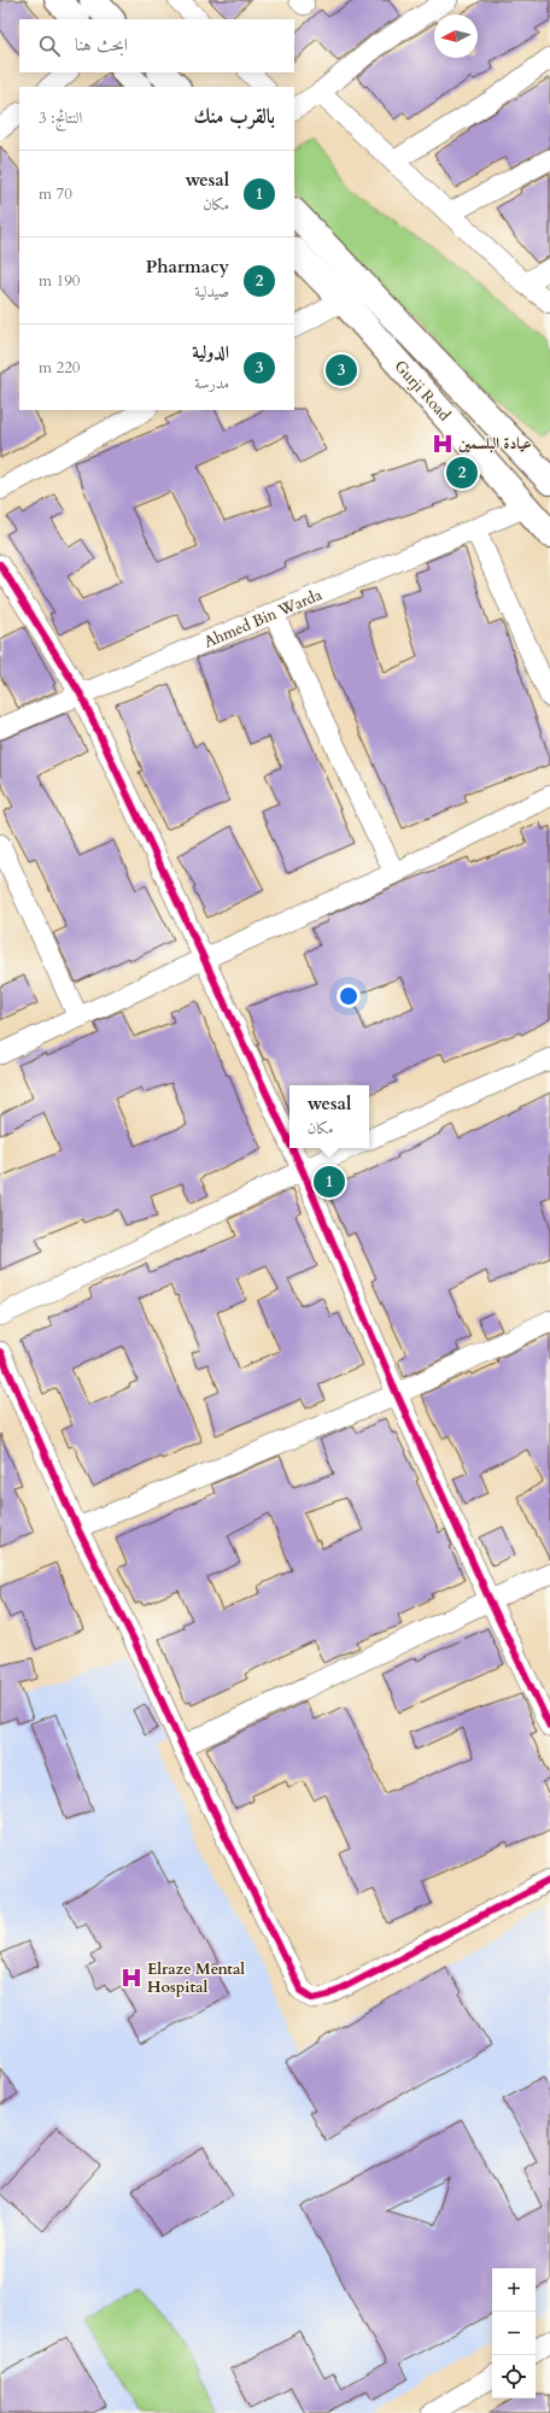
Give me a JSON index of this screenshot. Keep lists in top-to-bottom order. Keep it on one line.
{"streets":{"highway":["Gurji Road"],"street":["Ahmed Bin Warda"]},"crossings":[["Gurji Road","Ahmed Bin Warda"]],"places":{"hospital":["عيادة البلسمين","Elraze Mental Hospital"]},"north":"left","page":{"search":"ابحث هنا","heading":["بالقرب منك","النتائج: 3"],"list":[{"mark":"1","name":"wesal","note":"مكان","value":"70 m"},{"mark":"2","name":"Pharmacy","note":"صيدلية","value":"190 m"},{"mark":"3","name":"الدولية","note":"مدرسة","value":"220 m"}],"pins":["3","2","1"],"popup":["wesal","مكان"],"map_buttons":["+","−"]}}
